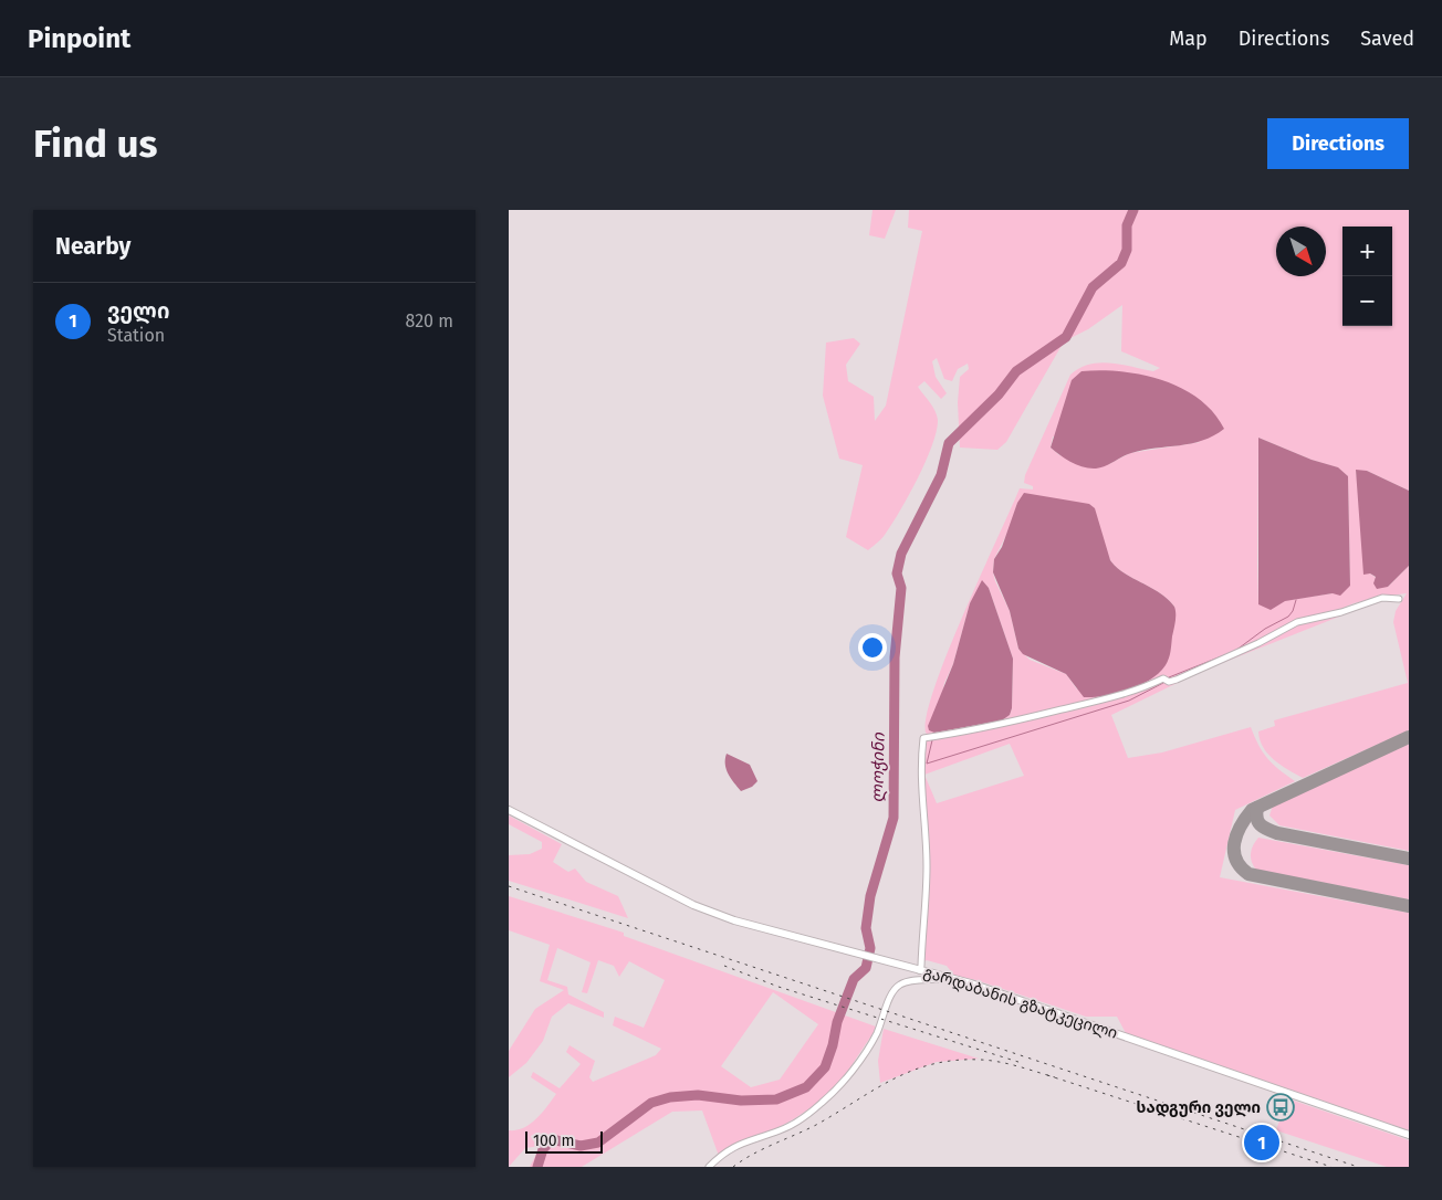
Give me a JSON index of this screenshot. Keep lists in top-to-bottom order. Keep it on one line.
{"streets":{"main road":["გარდაბანის გზატკეცილი"]},"water":["ლოჭინი"],"places":{"bus stop":["სადგური ველი"]},"scale_bar":"100 m","north":"bottom right","page":{"header":"Pinpoint","nav":["Map","Directions","Saved"],"buttons":"Directions","title":"Find us","heading":"Nearby","map_buttons":["+","−"],"list":[{"mark":"1","name":"ველი","note":"Station","value":"820 m"}],"pins":"1","scale":"100 m"}}
